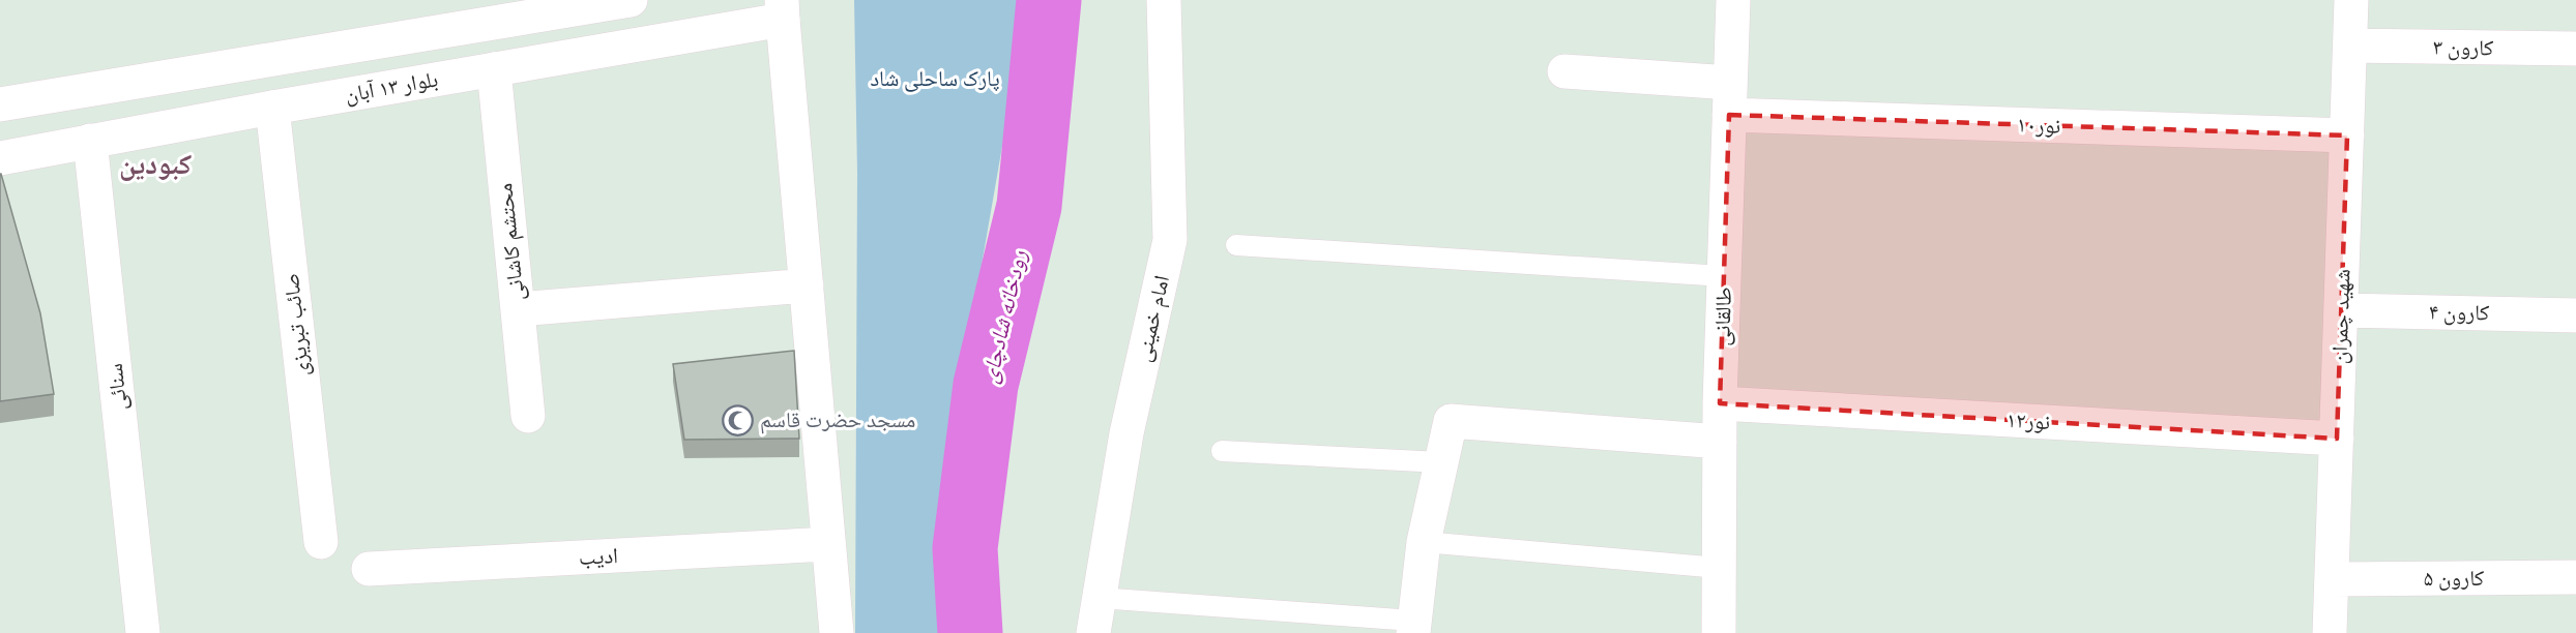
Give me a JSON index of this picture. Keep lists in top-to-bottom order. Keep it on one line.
{"streets":{"street":["کارون ۳","بلوار ۱۳ آبان","نور۱۰","محتشم کاشانی","کارون ۴","طالقانی","شهید چمران","امام خمینی","صائب تبریزی","سنائی","نور۱۲","ادیب","کارون ۵"]},"crossings":[["کارون ۳","شهید چمران"],["بلوار ۱۳ آبان","محتشم کاشانی"],["بلوار ۱۳ آبان","صائب تبریزی"],["بلوار ۱۳ آبان","سنائی"],["نور۱۰","طالقانی"],["نور۱۰","شهید چمران"],["کارون ۴","شهید چمران"],["طالقانی","نور۱۲"],["شهید چمران","نور۱۲"],["شهید چمران","کارون ۵"]],"districts":["کبودین"],"water":["رودخانه شادچای"],"parks":["پارک ساحلی شاد"],"places":{"mosque":["مسجد حضرت قاسم"]}}
